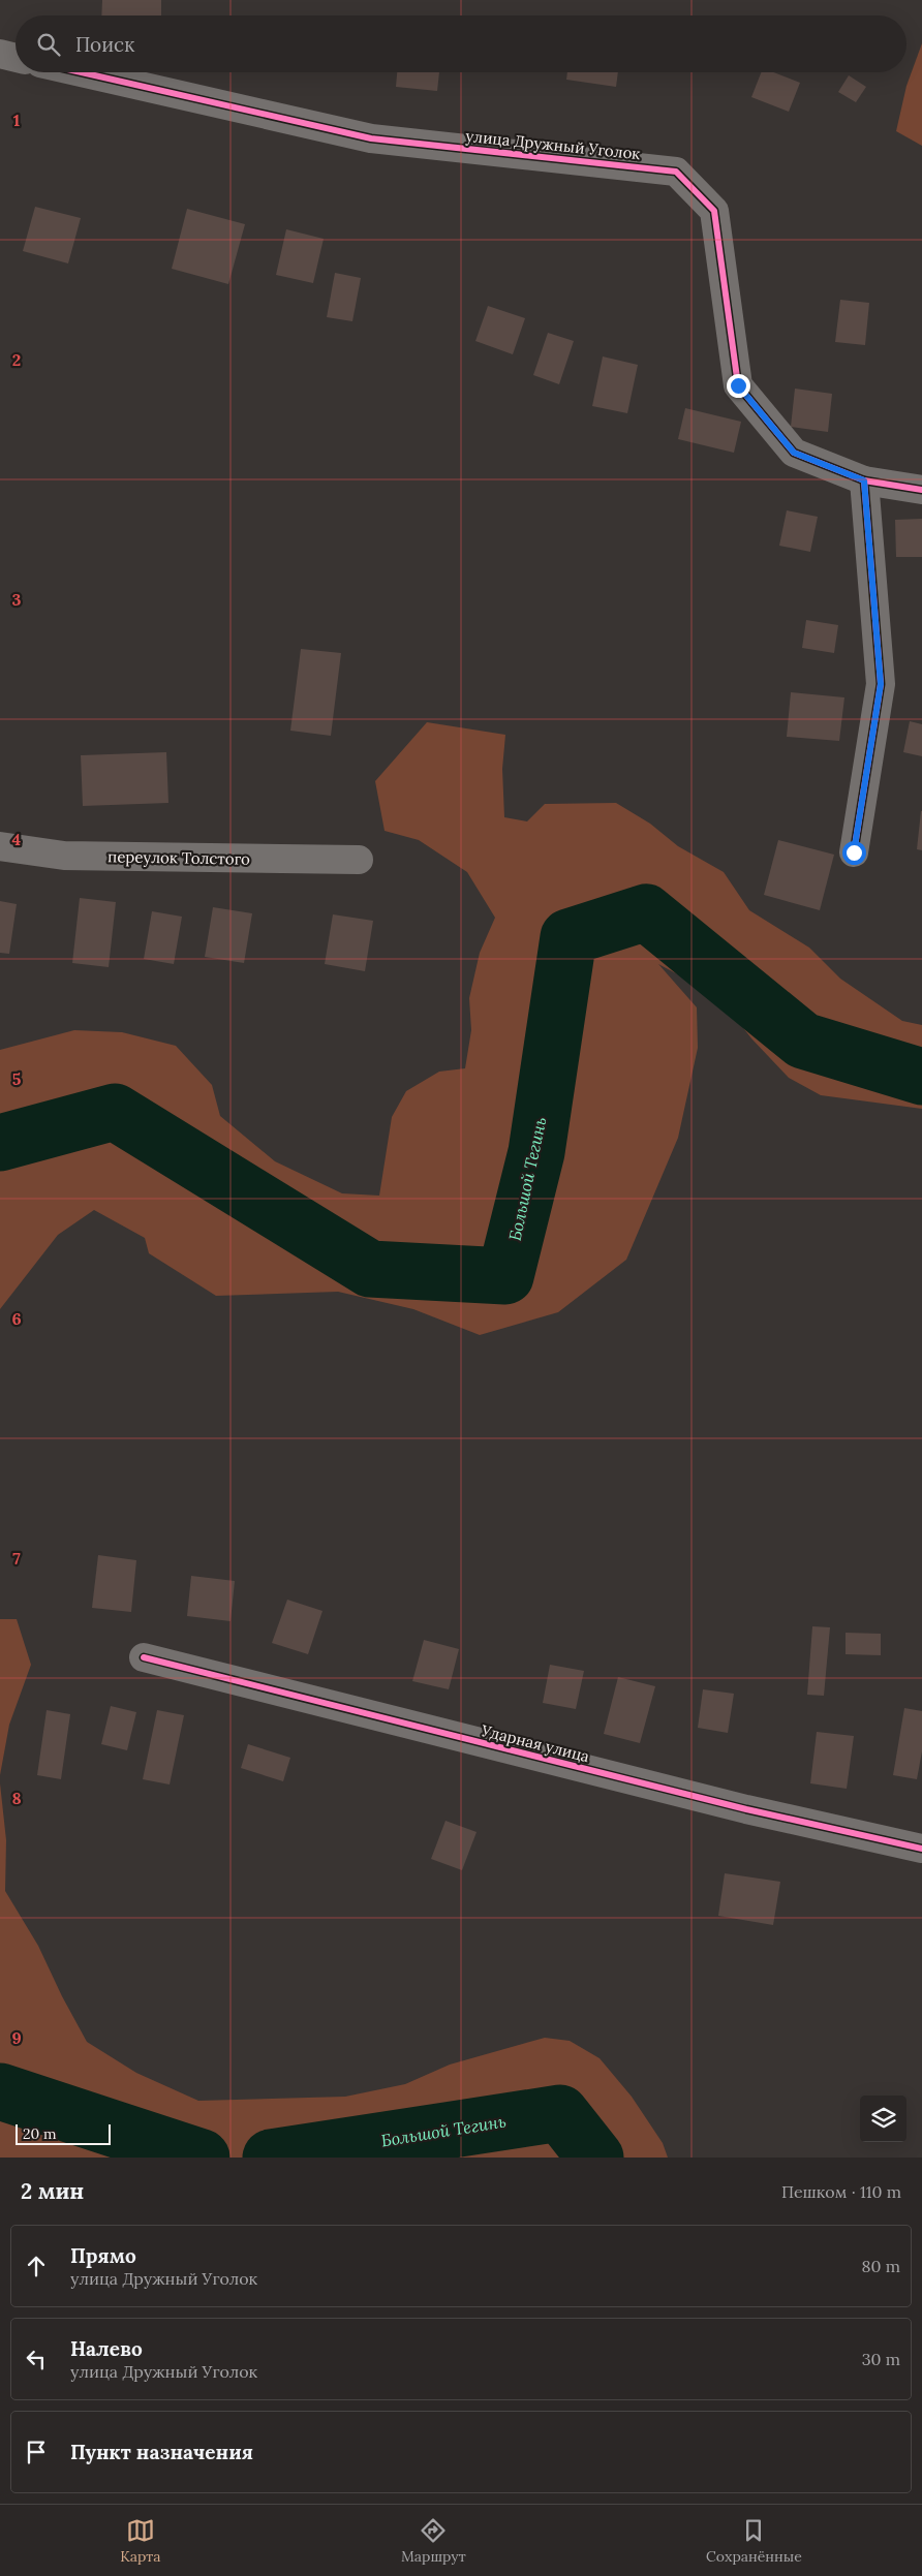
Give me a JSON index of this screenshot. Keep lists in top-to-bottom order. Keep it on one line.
{"streets":{"street":["улица Дружный Уголок","переулок Толстого","Ударная улица"]},"water":["Большой Тегинь"],"scale_bar":"20 m","page":{"search":"Поиск","scale":"20 m","heading":["2 мин","Пешком · 110 m"],"list":[["Прямо","улица Дружный Уголок","80 m"],["Налево","улица Дружный Уголок","30 m"],"Пункт назначения"],"nav":["Карта","Маршрут","Сохранённые"]},"grid":{"rows":["1","2","3","4","5","6","7","8","9"]}}
